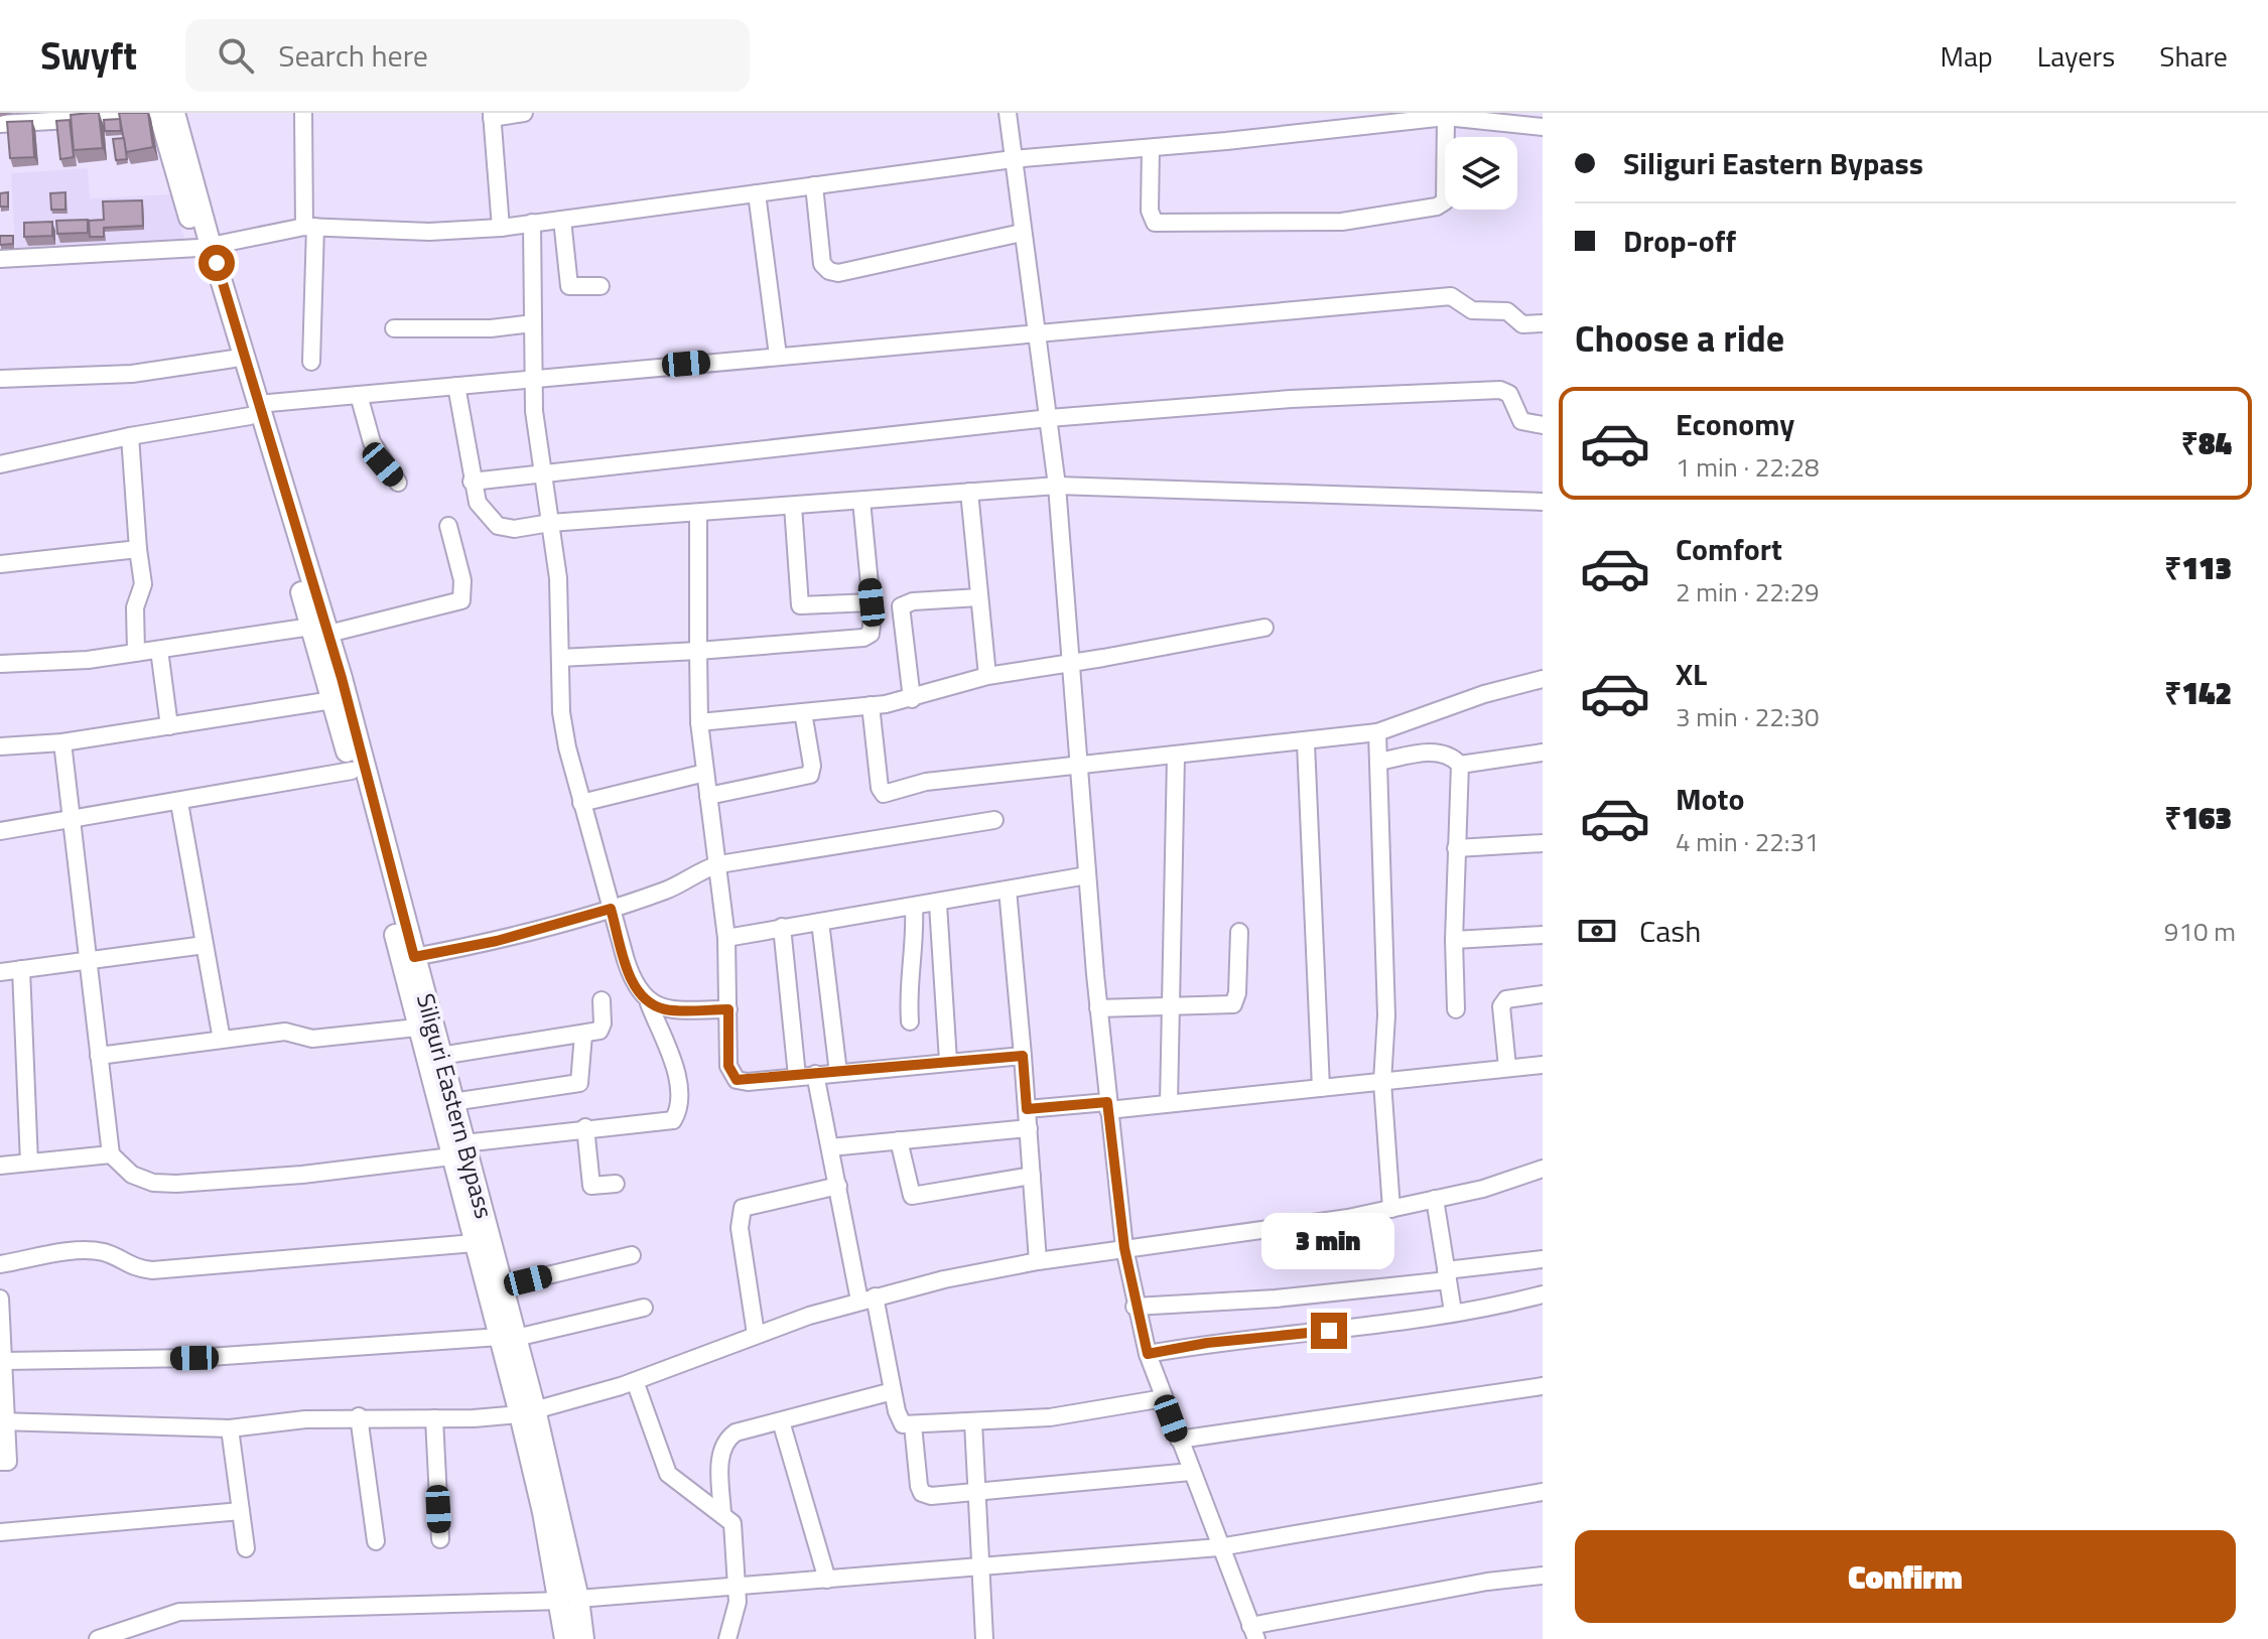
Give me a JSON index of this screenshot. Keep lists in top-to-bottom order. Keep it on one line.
{"streets":{"main road":["Siliguri Eastern Bypass"]},"page":{"header":"Swyft","search":"Search here","nav":["Map","Layers","Share"],"banner":["Siliguri Eastern Bypass","Drop-off"],"heading":"Choose a ride","list":[{"name":"Economy","note":"1 min · 22:28","value":"₹84"},{"name":"Comfort","note":"2 min · 22:29","value":"₹113"},{"name":"XL","note":"3 min · 22:30","value":"₹142"},{"name":"Moto","note":"4 min · 22:31","value":"₹163"}],"pay":["Cash","910 m"],"bubble":"3 min","buttons":"Confirm"}}
